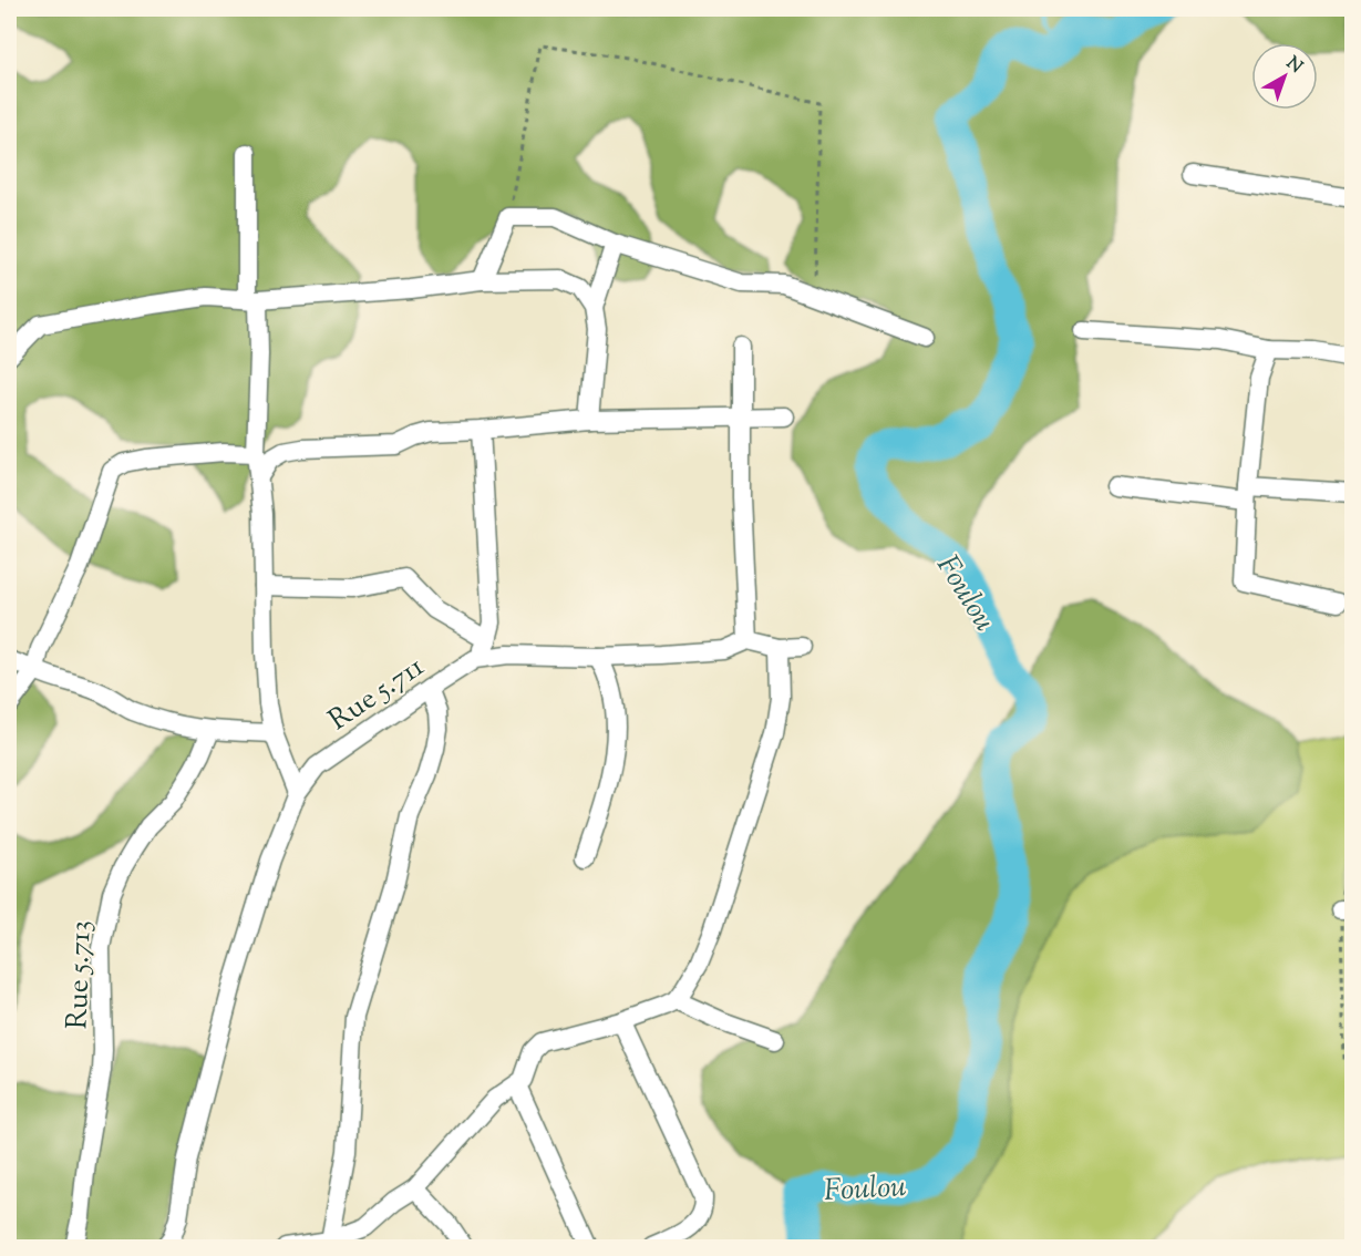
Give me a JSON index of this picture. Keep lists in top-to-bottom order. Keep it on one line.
{"streets":{"street":["Rue 5.711","Rue 5.713"]},"water":["Foulou"],"north":"top right"}
